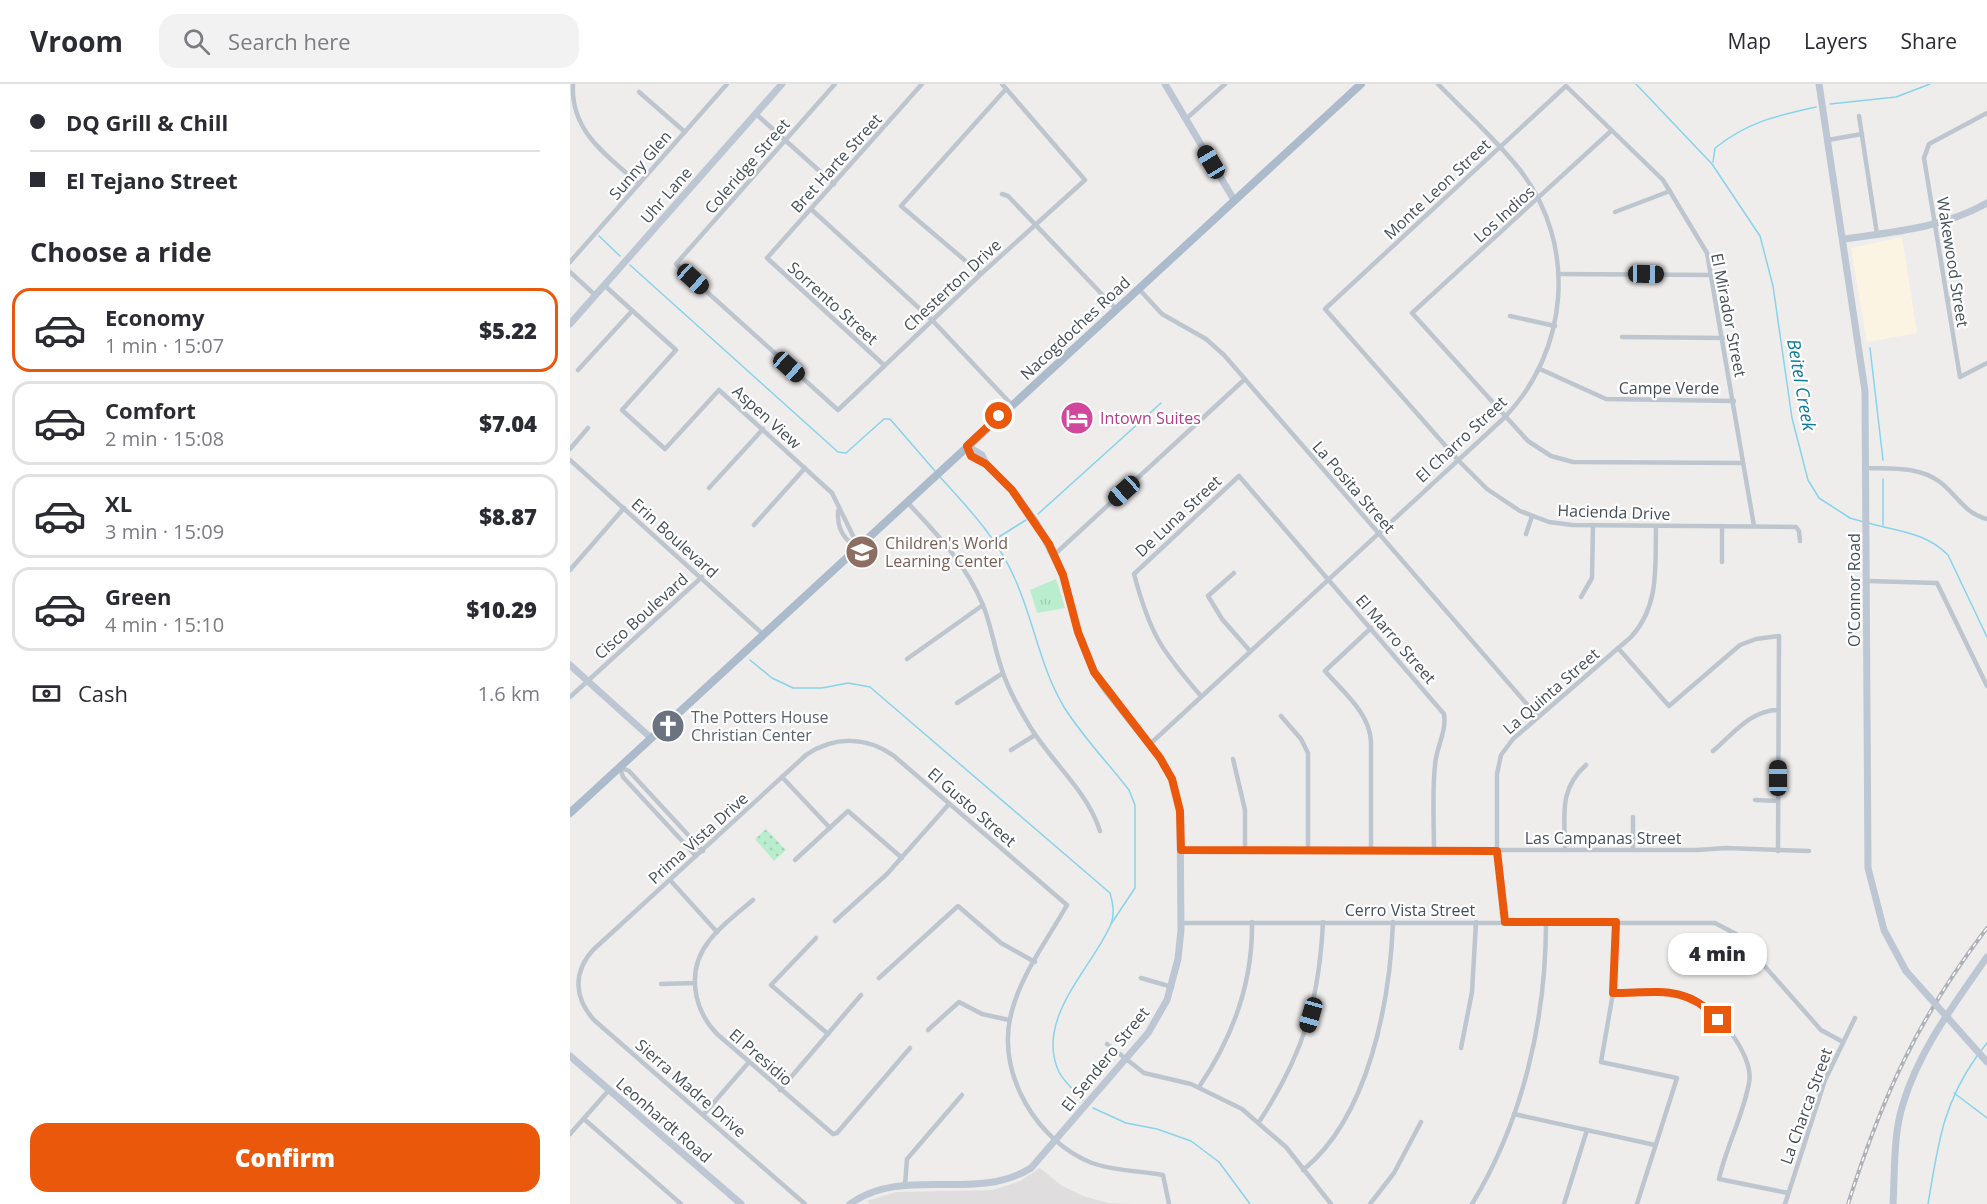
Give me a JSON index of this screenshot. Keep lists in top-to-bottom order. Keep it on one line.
{"streets":{"main road":["Nacogdoches Road"],"street":["Bret Harte Street","Sunny Glen","Coleridge Street","Monte Leon Street","Uhr Lane","Los Indios","Wakewood Street","Chesterton Drive","Sorrento Street","El Mirador Street","Campe Verde","Aspen View","El Charro Street","La Posita Street","Hacienda Drive","De Luna Street","Erin Boulevard","O'Connor Road","Cisco Boulevard","El Marro Street","La Quinta Street","El Gusto Street","Prima Vista Drive","Las Campanas Street","Cerro Vista Street","El Presidio","El Sendero Street","Sierra Madre Drive","La Charca Street","Leonhardt Road"]},"crossings":[["Bret Harte Street","Sorrento Street"],["Coleridge Street","Chesterton Drive"],["Monte Leon Street","El Mirador Street"],["Monte Leon Street","El Charro Street"],["Monte Leon Street","Hacienda Drive"],["Uhr Lane","Aspen View"],["Los Indios","El Mirador Street"],["Los Indios","El Charro Street"],["Chesterton Drive","Sorrento Street"],["El Mirador Street","Campe Verde"],["El Mirador Street","Hacienda Drive"],["Nacogdoches Road","Aspen View"],["Nacogdoches Road","La Posita Street"],["Nacogdoches Road","Erin Boulevard"],["Nacogdoches Road","El Sendero Street"],["Campe Verde","El Charro Street"],["El Charro Street","La Posita Street"],["El Charro Street","Hacienda Drive"],["El Charro Street","De Luna Street"],["El Charro Street","El Marro Street"],["El Charro Street","El Sendero Street"],["La Posita Street","La Quinta Street"],["Hacienda Drive","La Quinta Street"],["De Luna Street","El Marro Street"],["Erin Boulevard","Cisco Boulevard"],["El Marro Street","Las Campanas Street"],["La Quinta Street","Las Campanas Street"],["La Quinta Street","Cerro Vista Street"],["El Gusto Street","Prima Vista Drive"],["Prima Vista Drive","Sierra Madre Drive"],["Las Campanas Street","El Sendero Street"],["Cerro Vista Street","El Sendero Street"],["Cerro Vista Street","La Charca Street"]],"water":["Beitel Creek"],"places":{"hotel":["Intown Suites"],"school or university":["Children's World Learning Center"],"church":["The Potters House Christian Center"]},"page":{"header":"Vroom","search":"Search here","nav":["Map","Layers","Share"],"banner":["DQ Grill & Chill","El Tejano Street"],"heading":"Choose a ride","list":[{"name":"Economy","note":"1 min · 15:07","value":"$5.22"},{"name":"Comfort","note":"2 min · 15:08","value":"$7.04"},{"name":"XL","note":"3 min · 15:09","value":"$8.87"},{"name":"Green","note":"4 min · 15:10","value":"$10.29"}],"pay":["Cash","1.6 km"],"bubble":"4 min","buttons":"Confirm"}}
